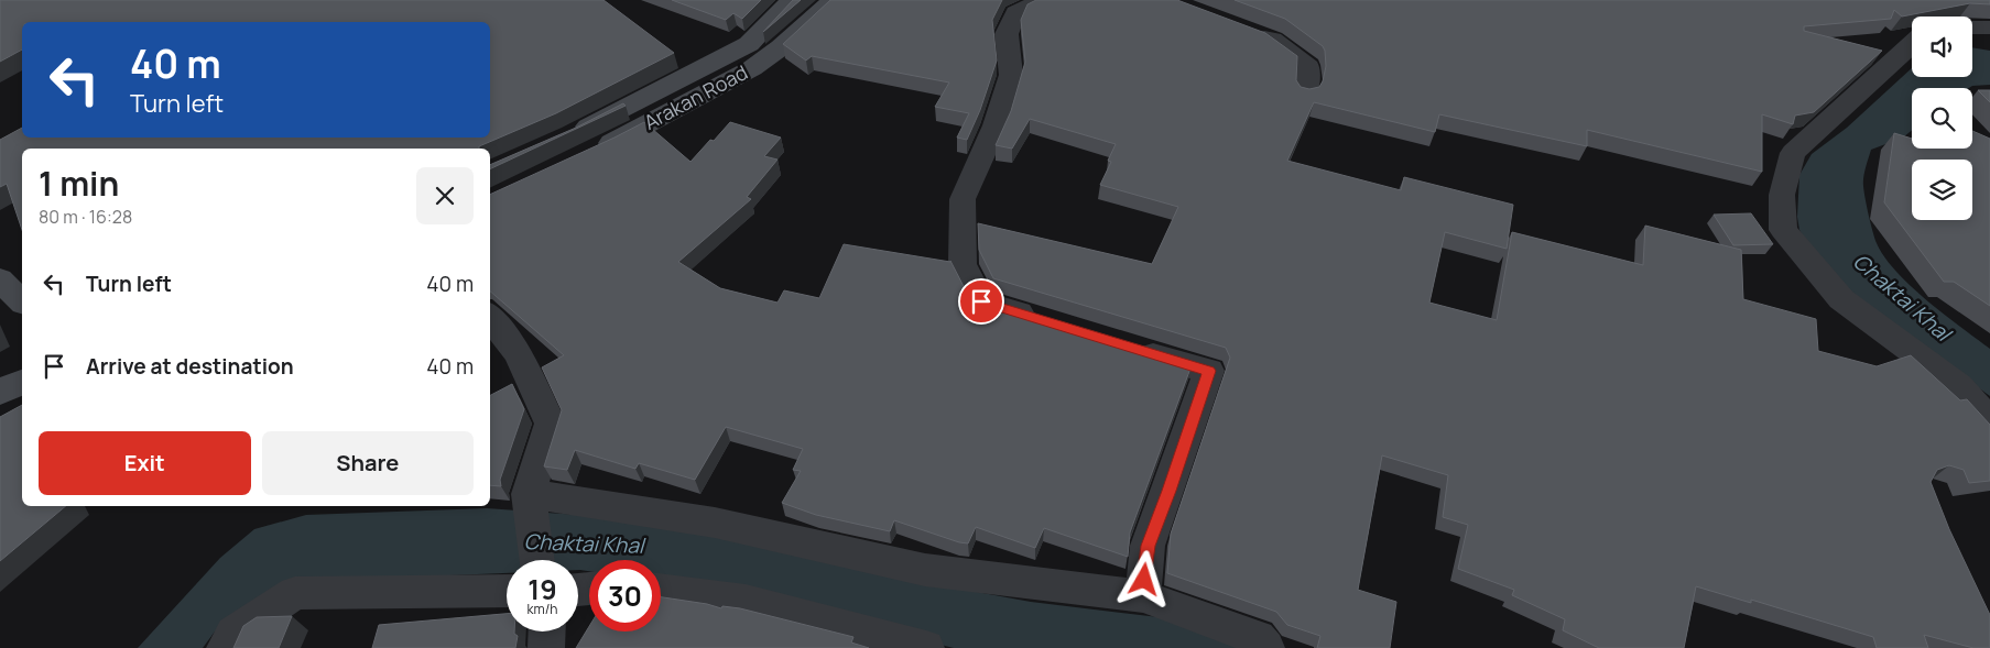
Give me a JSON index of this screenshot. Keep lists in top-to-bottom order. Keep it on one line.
{"streets":{"main road":["Arakan Road"]},"water":["Chaktai Khal"],"page":{"turn":["40 m","Turn left"],"heading":["1 min","80 m · 16:28"],"list":[{"name":"Turn left","value":"40 m"},{"name":"Arrive at destination","value":"40 m"}],"buttons":["Exit","Share"],"speed":"19 km/h","limit":"30"}}
